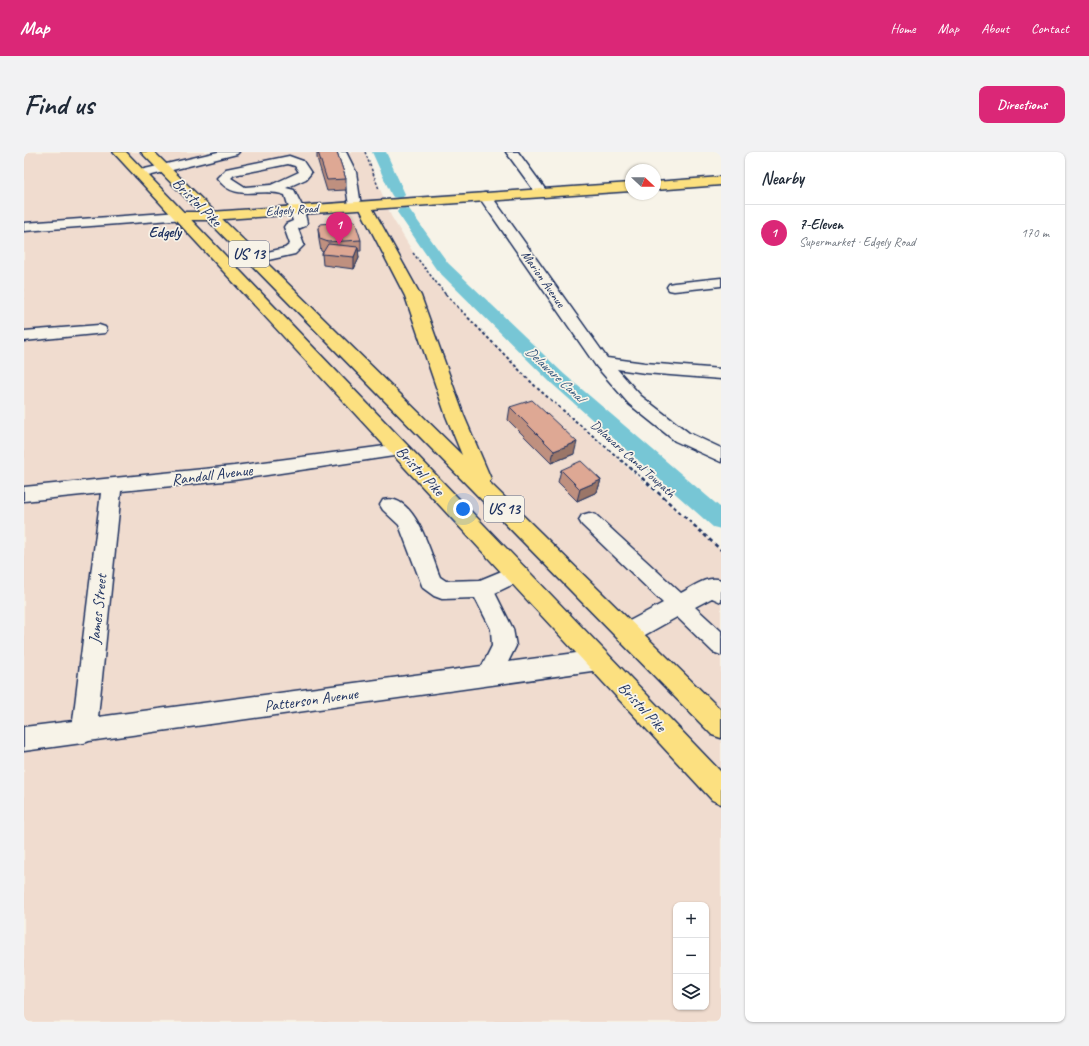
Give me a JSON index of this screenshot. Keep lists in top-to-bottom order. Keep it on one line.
{"streets":{"main road":["Bristol Pike","Edgely Road","US 13"],"street":["Marion Avenue","Randall Avenue","James Street","Patterson Avenue"],"path":["Delaware Canal Towpath"]},"crossings":[["Bristol Pike","Edgely Road"],["Bristol Pike","Randall Avenue"],["Bristol Pike","Patterson Avenue"],["Edgely Road","Marion Avenue"],["Randall Avenue","James Street"],["James Street","Patterson Avenue"]],"districts":["Edgely"],"water":["Delaware Canal"],"north":"right","page":{"header":"Map","nav":["Home","Map","About","Contact"],"buttons":"Directions","title":"Find us","heading":"Nearby","list":[{"mark":"1","name":"7-Eleven","note":"Supermarket · Edgely Road","value":"170 m"}],"pins":"1","map_buttons":["+","−"]}}
